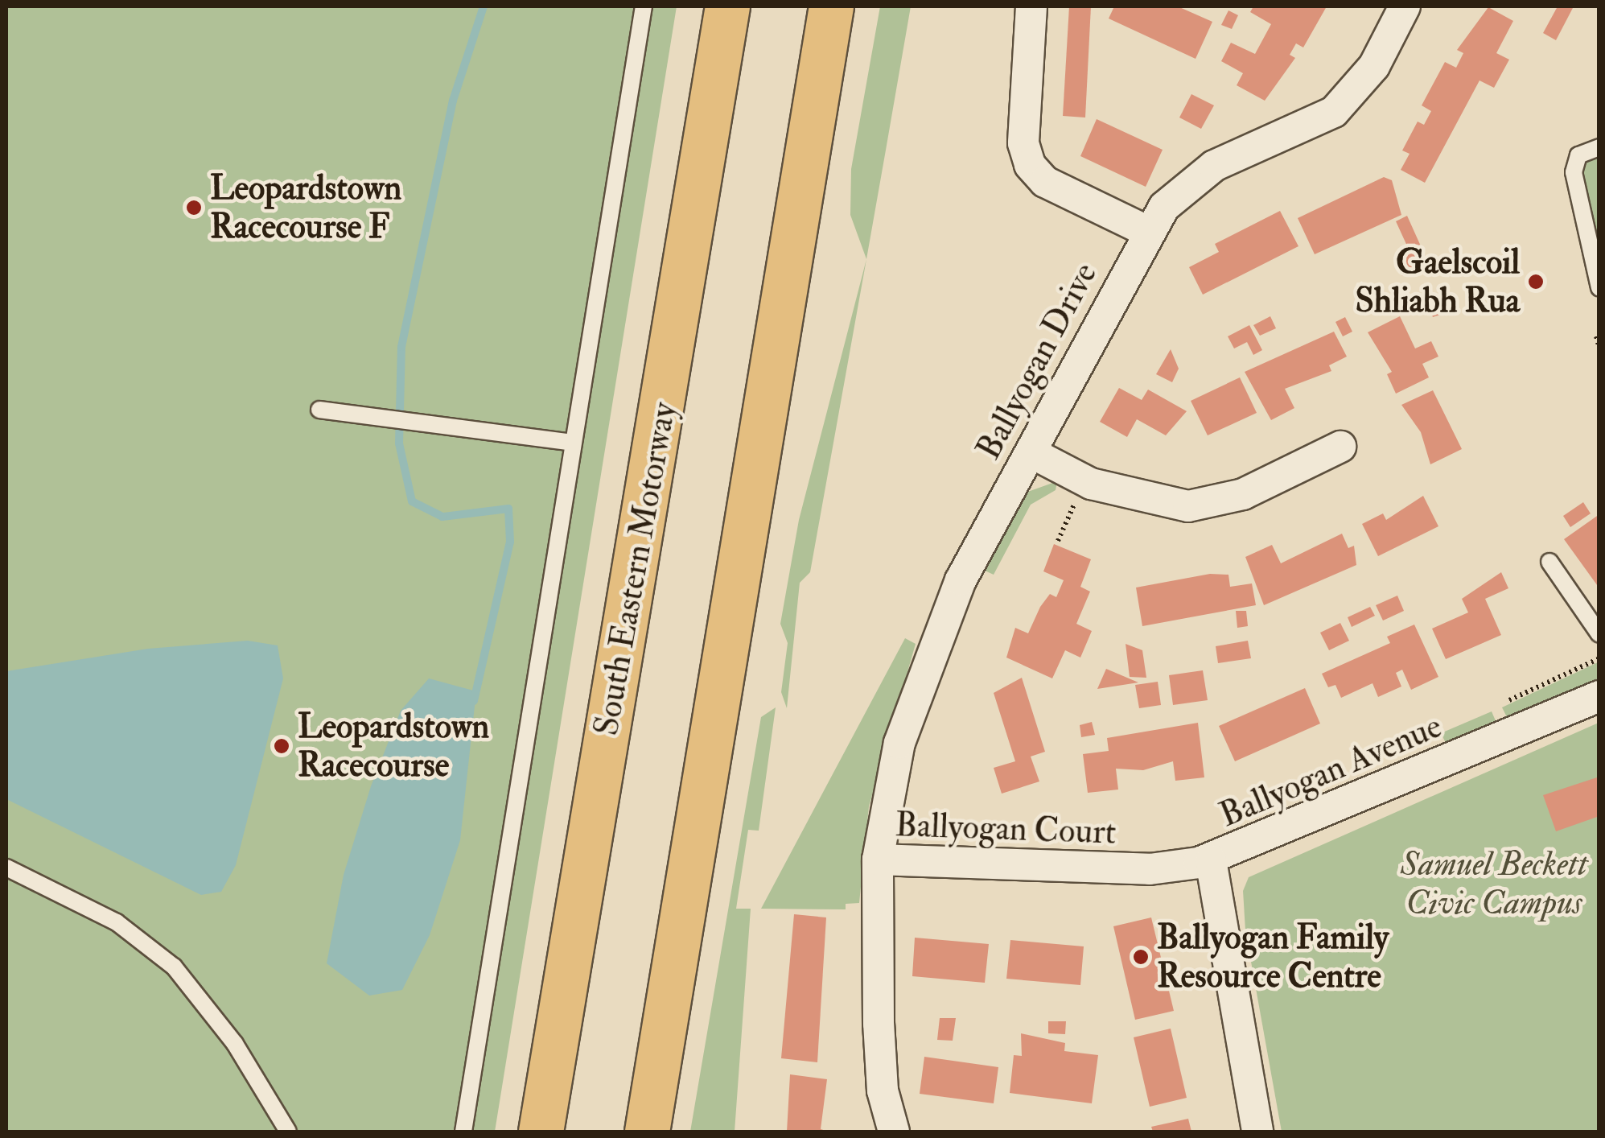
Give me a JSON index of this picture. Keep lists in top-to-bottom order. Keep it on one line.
{"streets":{"highway":["South Eastern Motorway"],"street":["Ballyogan Drive","Ballyogan Avenue","Ballyogan Court"]},"crossings":[["Ballyogan Drive","Ballyogan Court"],["Ballyogan Avenue","Ballyogan Court"]],"parks":["Samuel Beckett Civic Campus"],"places":["Leopardstown Racecourse F","Gaelscoil Shliabh Rua","Leopardstown Racecourse","Ballyogan Family Resource Centre"]}
